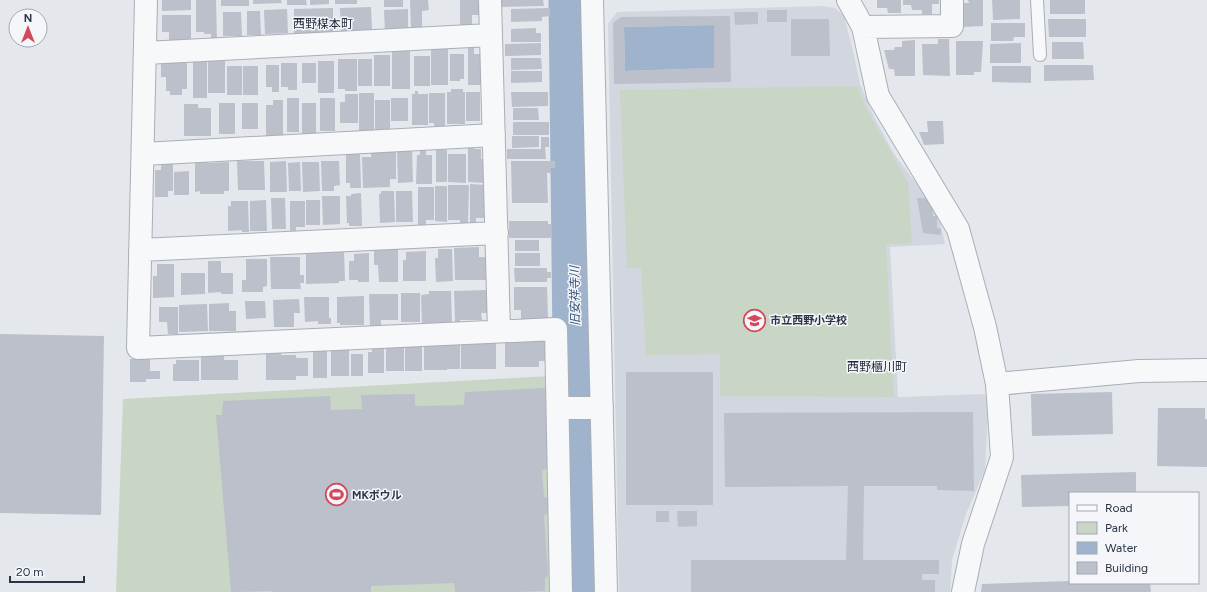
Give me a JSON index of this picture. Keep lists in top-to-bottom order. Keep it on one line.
{"districts":["西野楳本町","西野櫃川町"],"water":["旧安祥寺川"],"places":{"school or university":["市立西野小学校"],"sports":["MKボウル"]},"legend":["Road","Park","Water","Building"],"scale_bar":"20 m","north":"top"}
